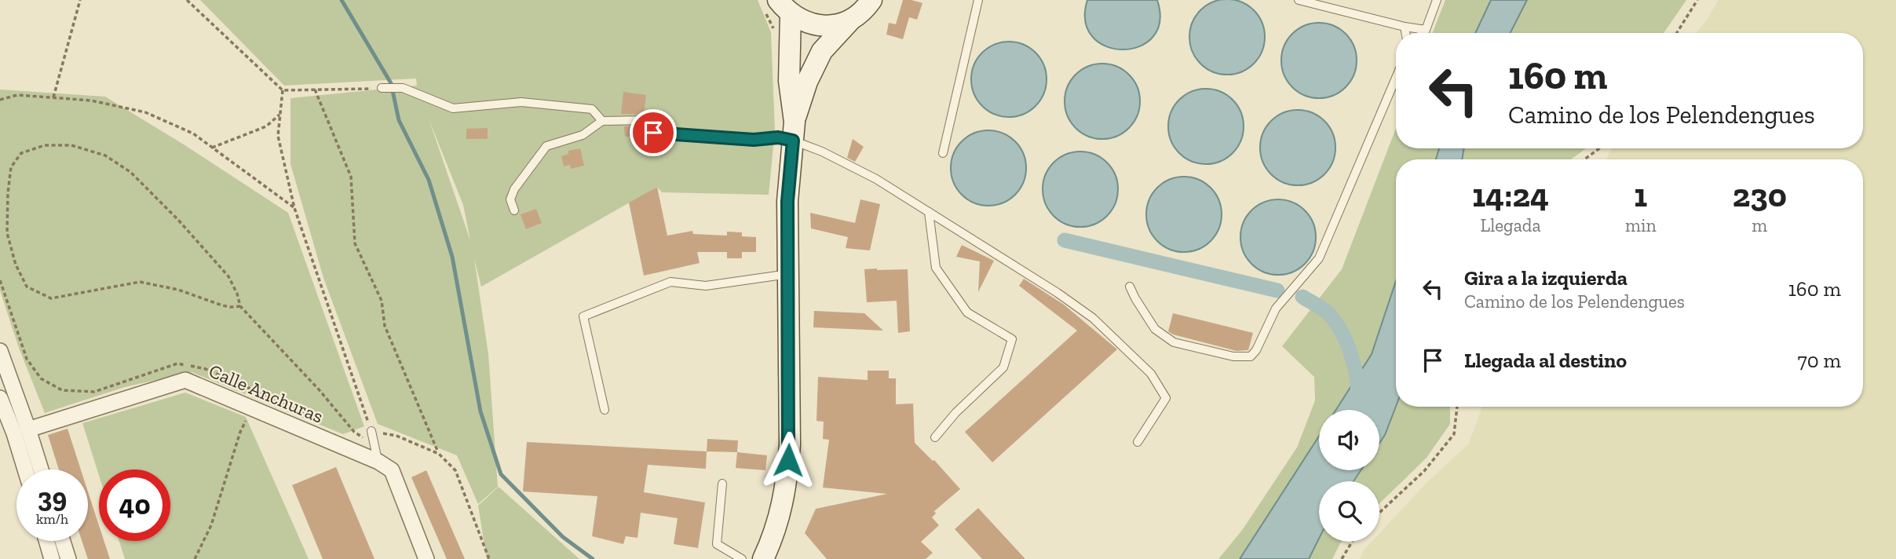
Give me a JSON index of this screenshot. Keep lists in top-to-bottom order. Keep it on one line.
{"streets":{"street":["Calle Anchuras"]},"page":{"turn":["160 m","Camino de los Pelendengues"],"eta":["14:24","Llegada","1","min","230","m"],"list":[{"name":"Gira a la izquierda","note":"Camino de los Pelendengues","value":"160 m"},{"name":"Llegada al destino","value":"70 m"}],"speed":"39 km/h","limit":"40"}}
